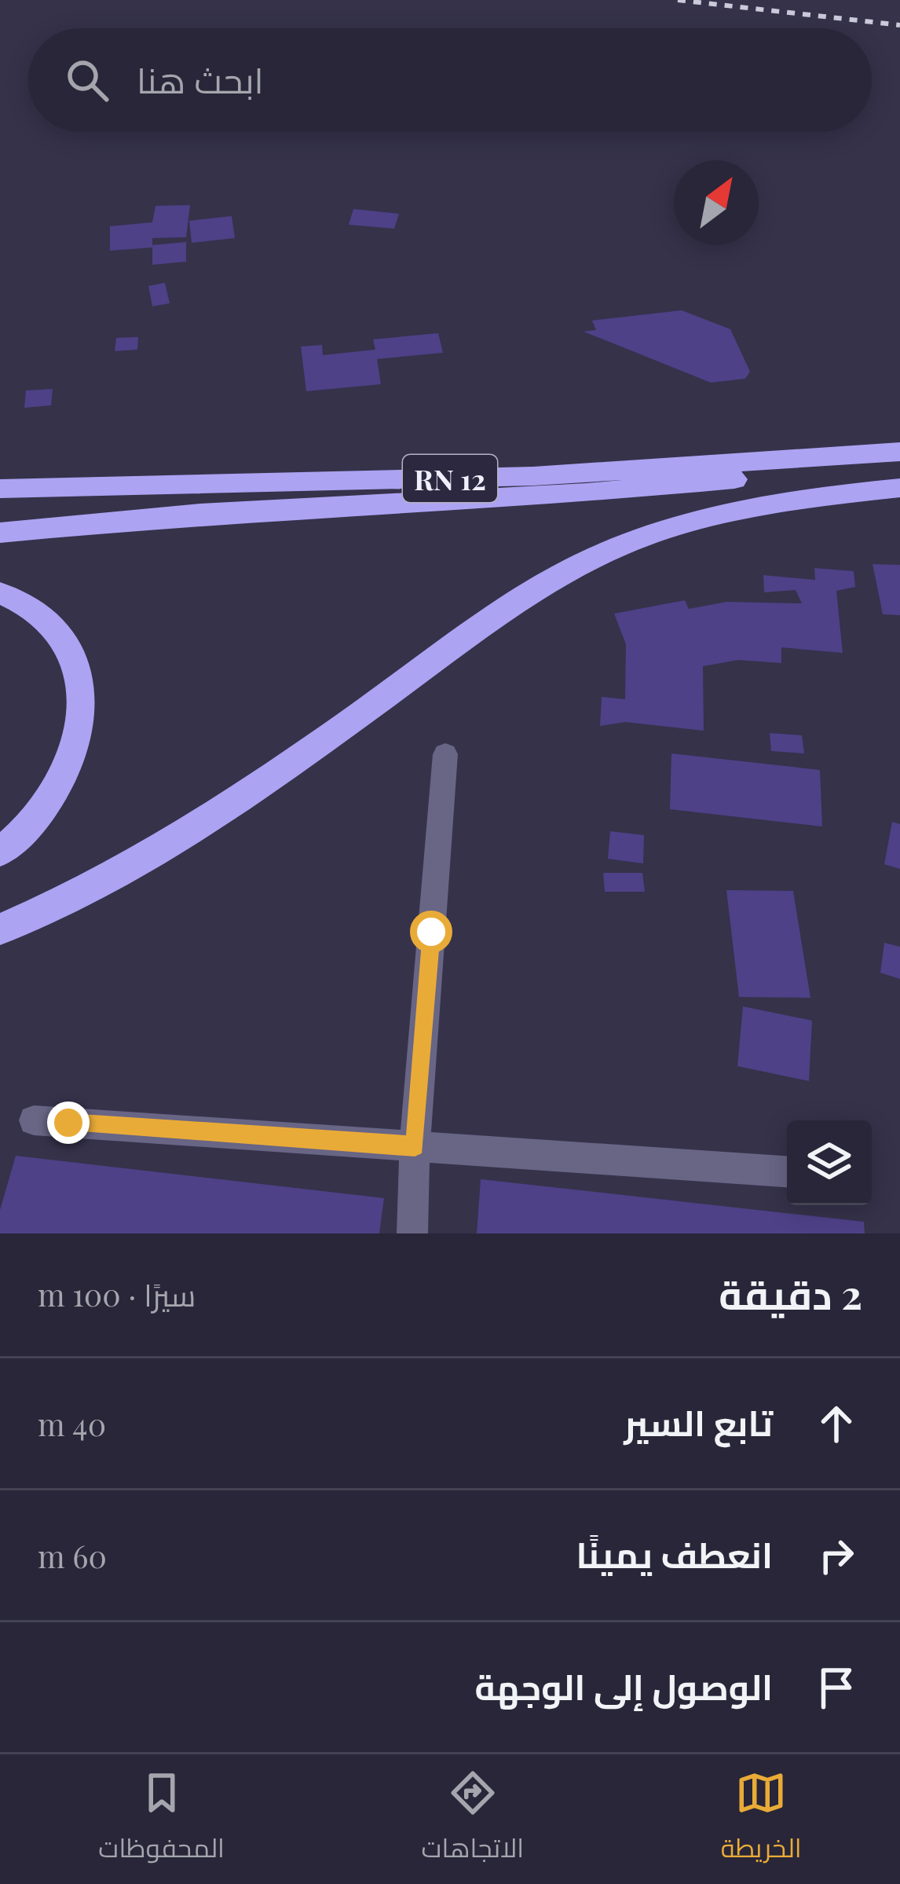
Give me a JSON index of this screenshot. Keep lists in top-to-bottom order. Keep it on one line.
{"streets":{"highway":["RN 12"]},"north":"top right","page":{"search":"ابحث هنا","heading":["2 دقيقة","سيرًا · 100 m"],"list":[["تابع السير","40 m"],["انعطف يمينًا","60 m"],"الوصول إلى الوجهة"],"nav":["الخريطة","الاتجاهات","المحفوظات"]}}
